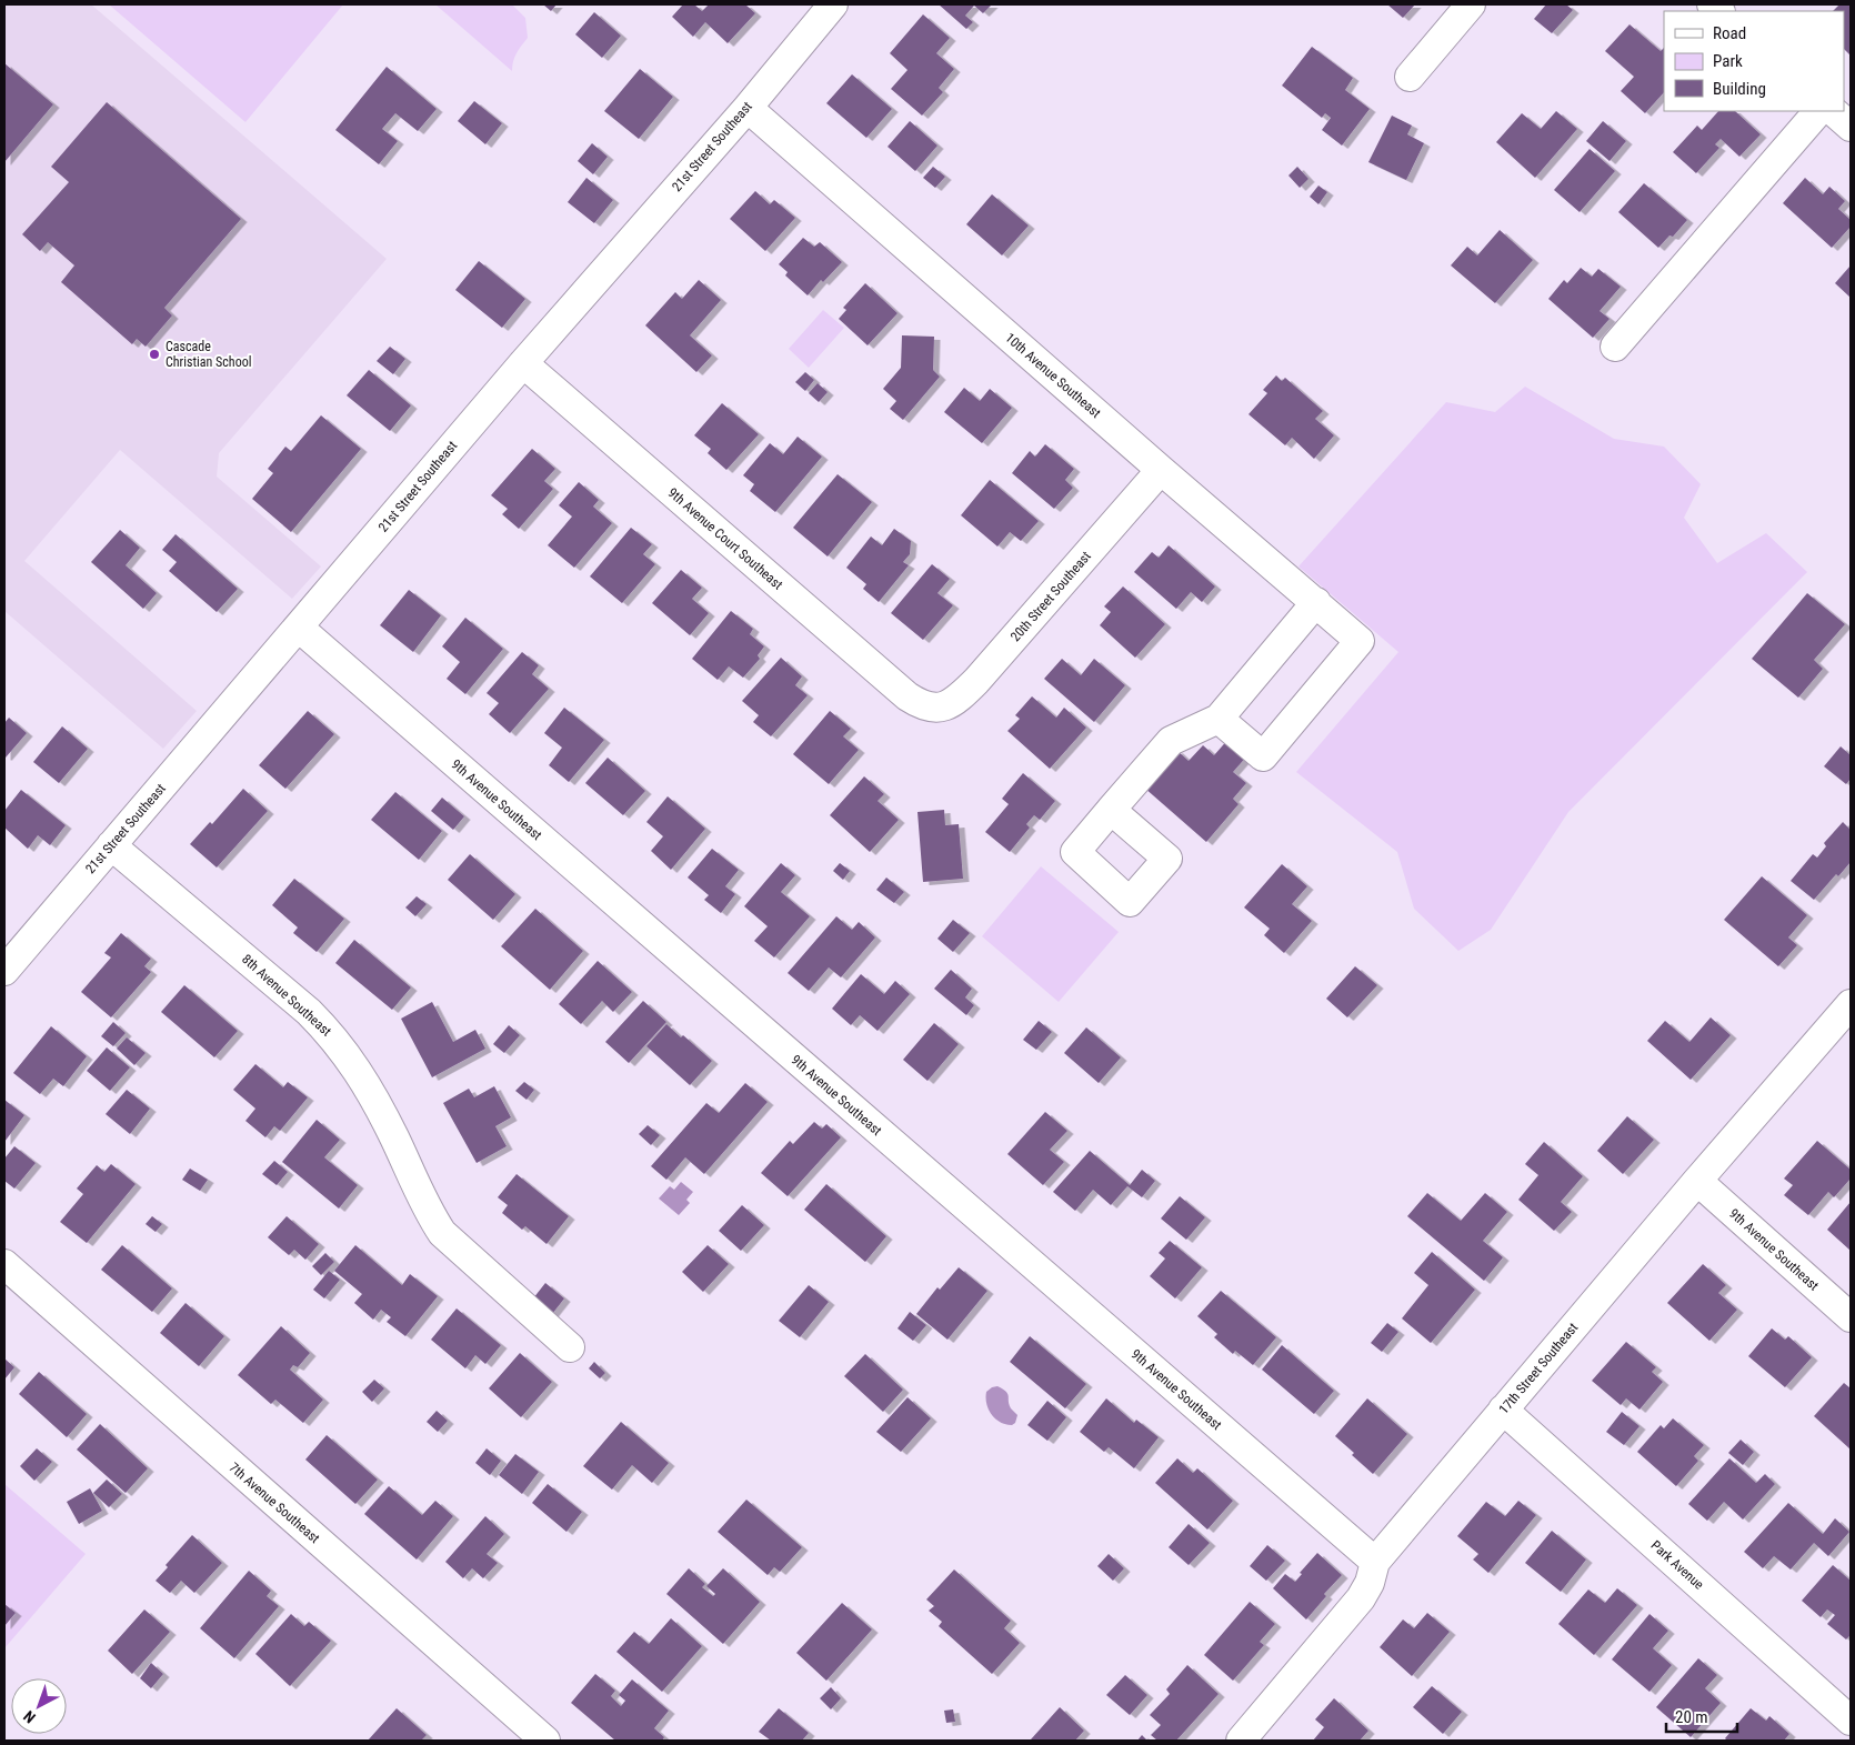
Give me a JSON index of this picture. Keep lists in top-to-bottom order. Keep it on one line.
{"streets":{"street":["21st Street Southeast","10th Avenue Southeast","9th Avenue Court Southeast","20th Street Southeast","9th Avenue Southeast","8th Avenue Southeast","17th Street Southeast","7th Avenue Southeast","Park Avenue"]},"crossings":[["21st Street Southeast","10th Avenue Southeast"],["21st Street Southeast","9th Avenue Court Southeast"],["21st Street Southeast","9th Avenue Southeast"],["21st Street Southeast","8th Avenue Southeast"],["10th Avenue Southeast","20th Street Southeast"],["9th Avenue Court Southeast","20th Street Southeast"],["9th Avenue Southeast","17th Street Southeast"],["17th Street Southeast","Park Avenue"]],"places":["Cascade Christian School"],"legend":["Road","Park","Building"],"scale_bar":"20 m","north":"bottom left"}
